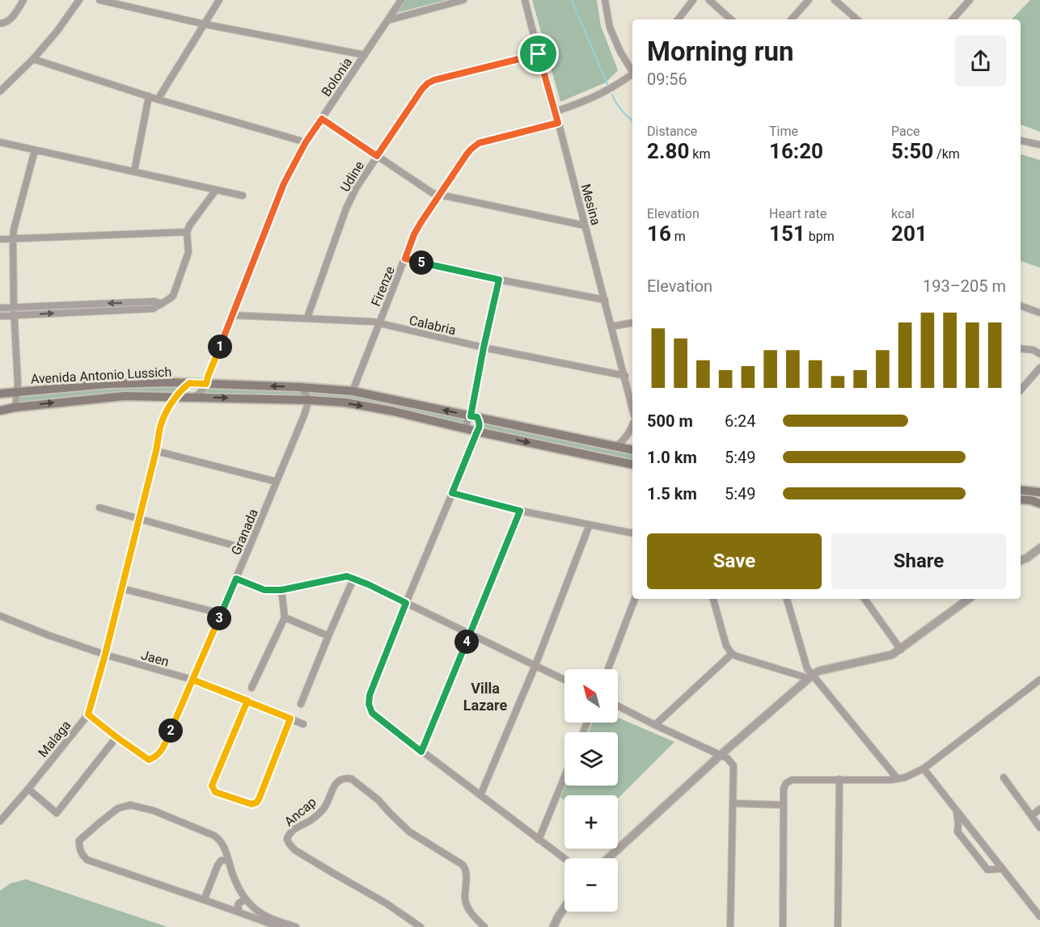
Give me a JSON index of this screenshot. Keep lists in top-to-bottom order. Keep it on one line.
{"streets":{"main road":["Avenida Antonio Lussich"],"street":["Bolonia","Udine","Mesina","Firenze","Calabria","Granada","Jaen","Malaga","Ancap"]},"crossings":[["Bolonia","Calabria"],["Bolonia","Avenida Antonio Lussich"],["Udine","Mesina"],["Udine","Calabria"],["Mesina","Firenze"],["Mesina","Calabria"],["Firenze","Calabria"],["Firenze","Avenida Antonio Lussich"],["Avenida Antonio Lussich","Granada"],["Avenida Antonio Lussich","Malaga"],["Granada","Jaen"],["Jaen","Malaga"]],"districts":["Villa Lazare"],"north":"top left","page":{"heading":["Morning run","09:56"],"stats":[["Distance","2.80 km"],["Time","16:20"],["Pace","5:50 /km"],["Elevation","16 m"],["Heart rate","151 bpm"],["kcal","201"]],"pins":["5","1","3","4","2"],"chart":["Elevation","193–205 m"],"list":[{"name":"500 m","note":"6:24"},{"name":"1.0 km","note":"5:49"},{"name":"1.5 km","note":"5:49"}],"buttons":["Save","Share"],"map_buttons":["+","−"]}}
